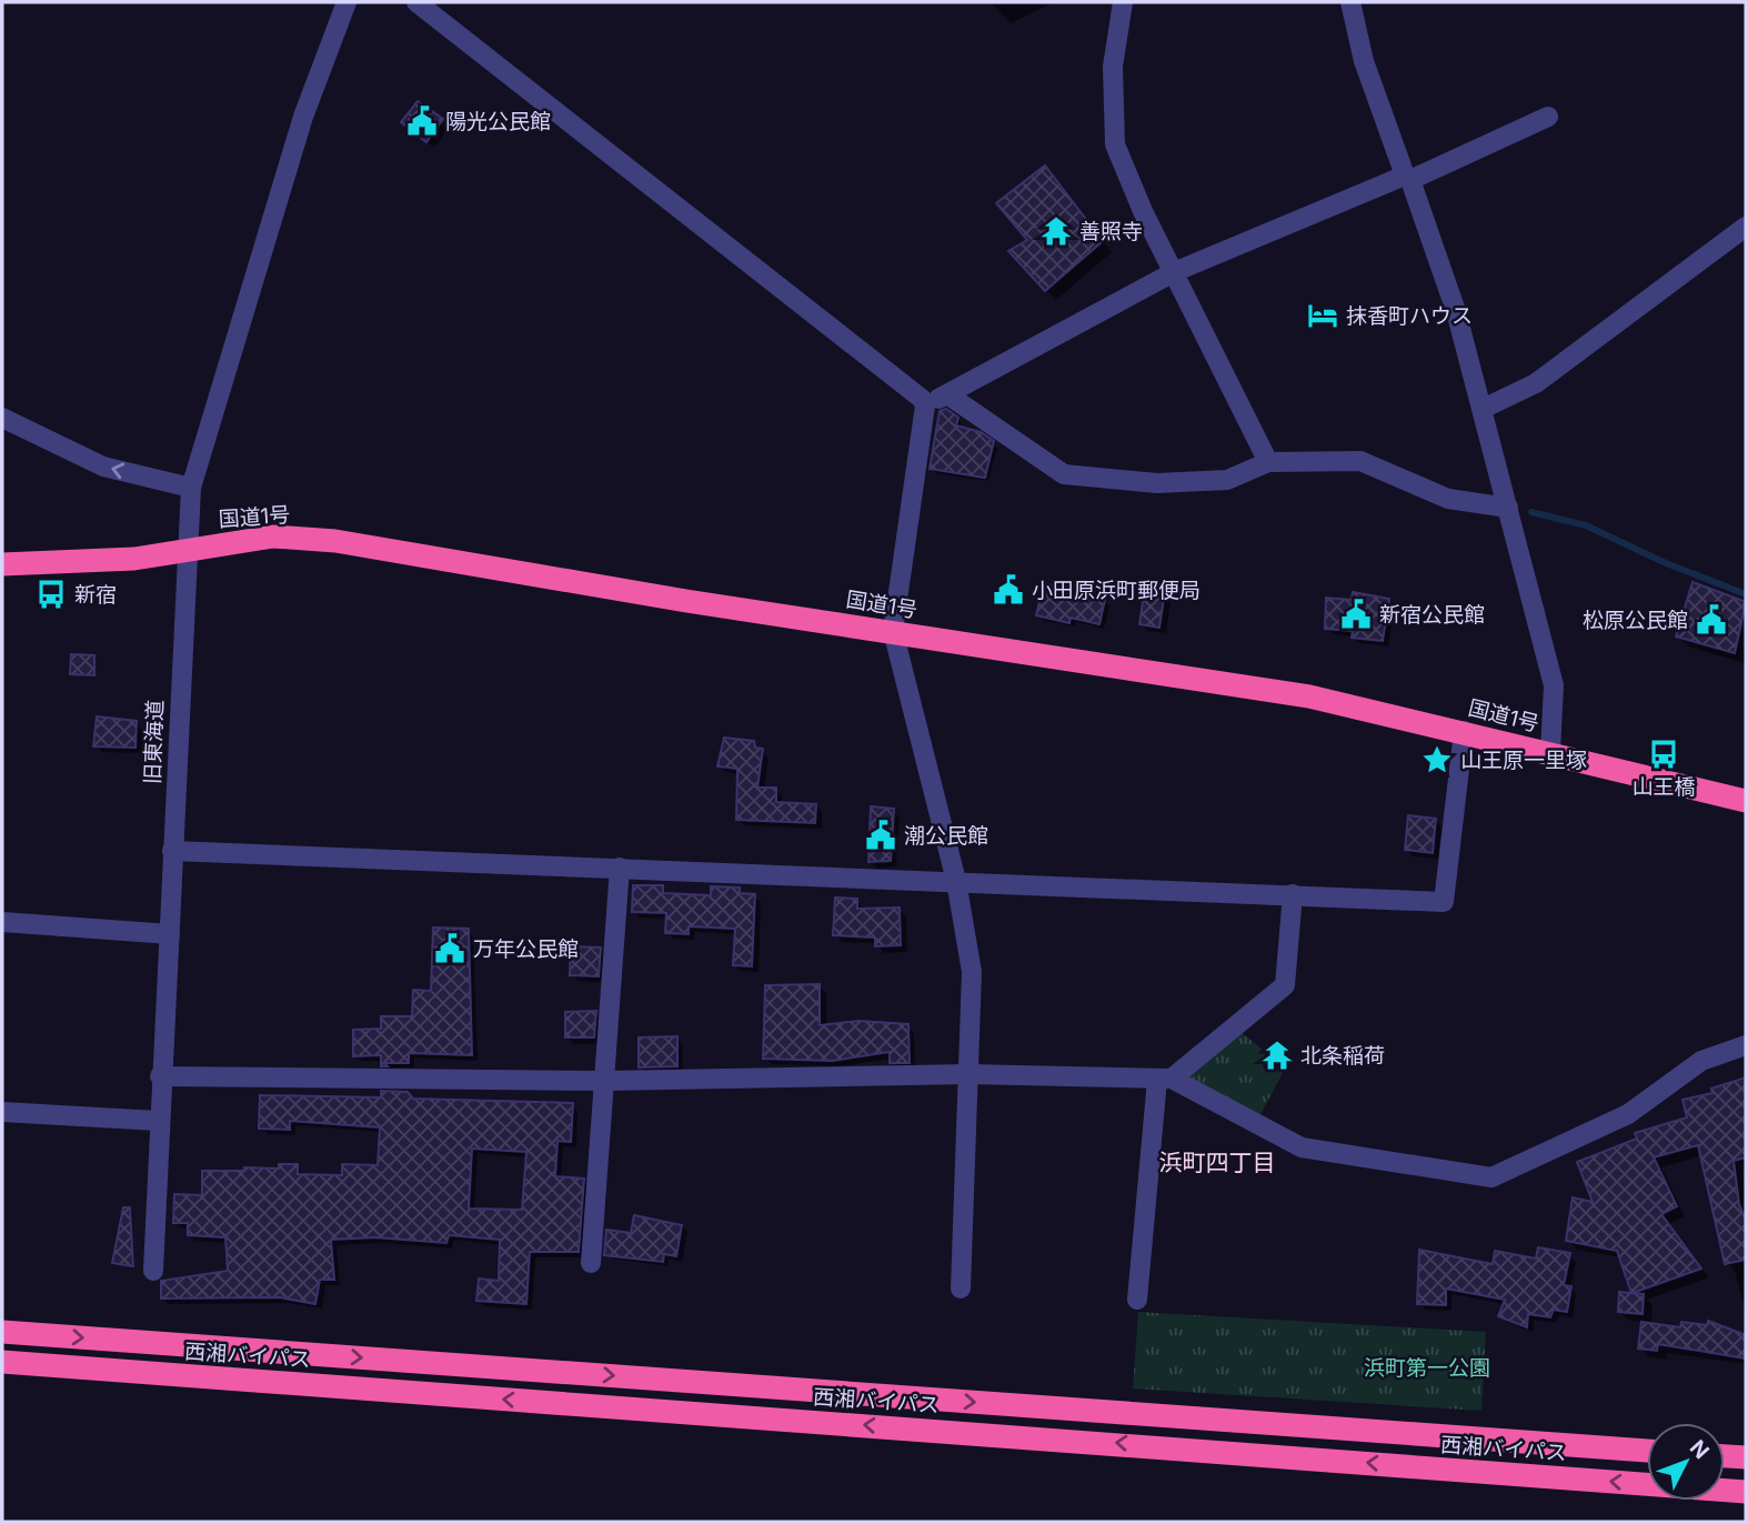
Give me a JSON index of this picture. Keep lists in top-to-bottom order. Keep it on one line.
{"streets":{"highway":["国道1号","西湘バイパス"],"street":["旧東海道"]},"crossings":[["国道1号","旧東海道"]],"districts":["浜町四丁目"],"parks":["浜町第一公園"],"places":{"public building":["陽光公民館","小田原浜町郵便局","新宿公民館","松原公民館","潮公民館","万年公民館"],"temple":["善照寺","北条稲荷"],"hotel":["抹香町ハウス"],"bus stop":["新宿","山王橋"],"place":["山王原一里塚"]},"north":"top right"}
